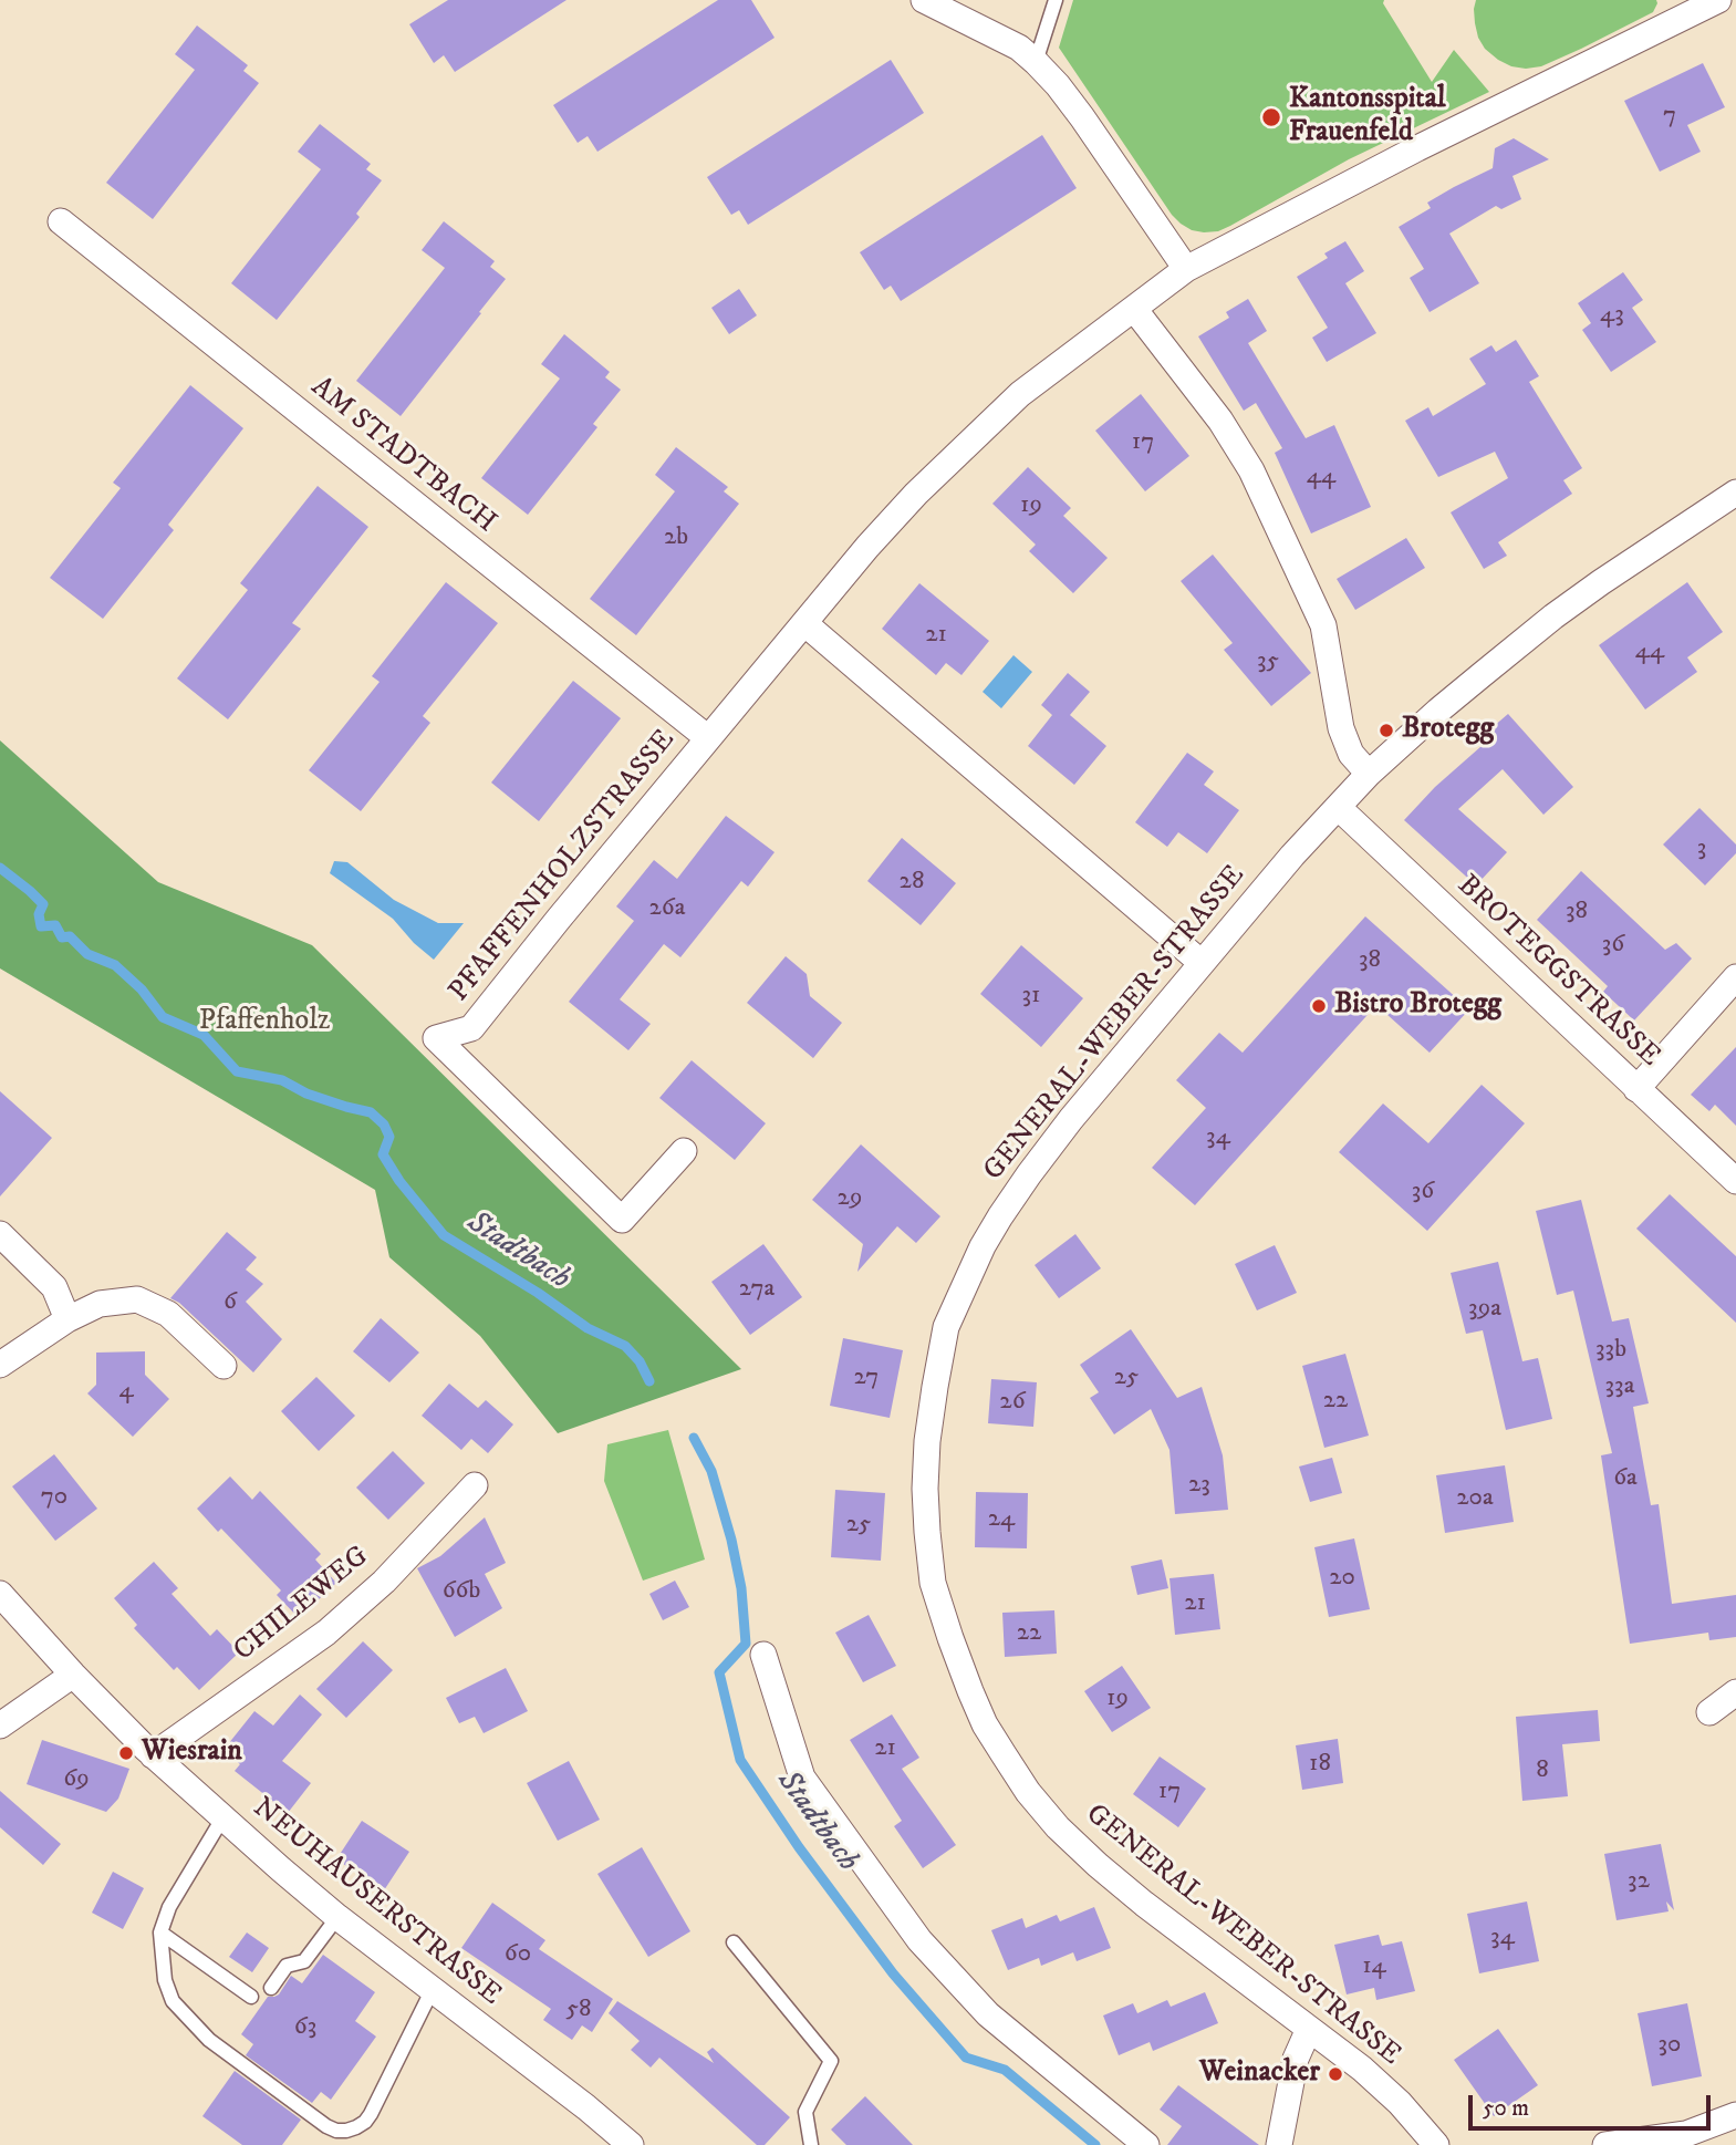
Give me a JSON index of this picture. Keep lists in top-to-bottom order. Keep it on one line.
{"streets":{"street":["AM STADTBACH","PFAFFENHOLZSTRASSE","BROTEGGSTRASSE","GENERAL-WEBER-STRASSE","CHILEWEG","NEUHAUSERSTRASSE"]},"crossings":[["AM STADTBACH","PFAFFENHOLZSTRASSE"],["BROTEGGSTRASSE","GENERAL-WEBER-STRASSE"],["CHILEWEG","NEUHAUSERSTRASSE"]],"water":["Stadtbach"],"parks":["Pfaffenholz"],"places":["Kantonsspital Frauenfeld","Brotegg","Bistro Brotegg","Wiesrain","Weinacker"],"house_numbers":["7","43","17","44","19","2b","21","44","35","3","28","26a","38","36","38","31","34","36","29","27a","6","39a","33b","27","25","33a","4","22","26","6a","23","70","20a","24","25","20","66b","21","22","19","21","18","8","69","17","32","34","60","14","58","63","30"],"scale_bar":"50 m"}
